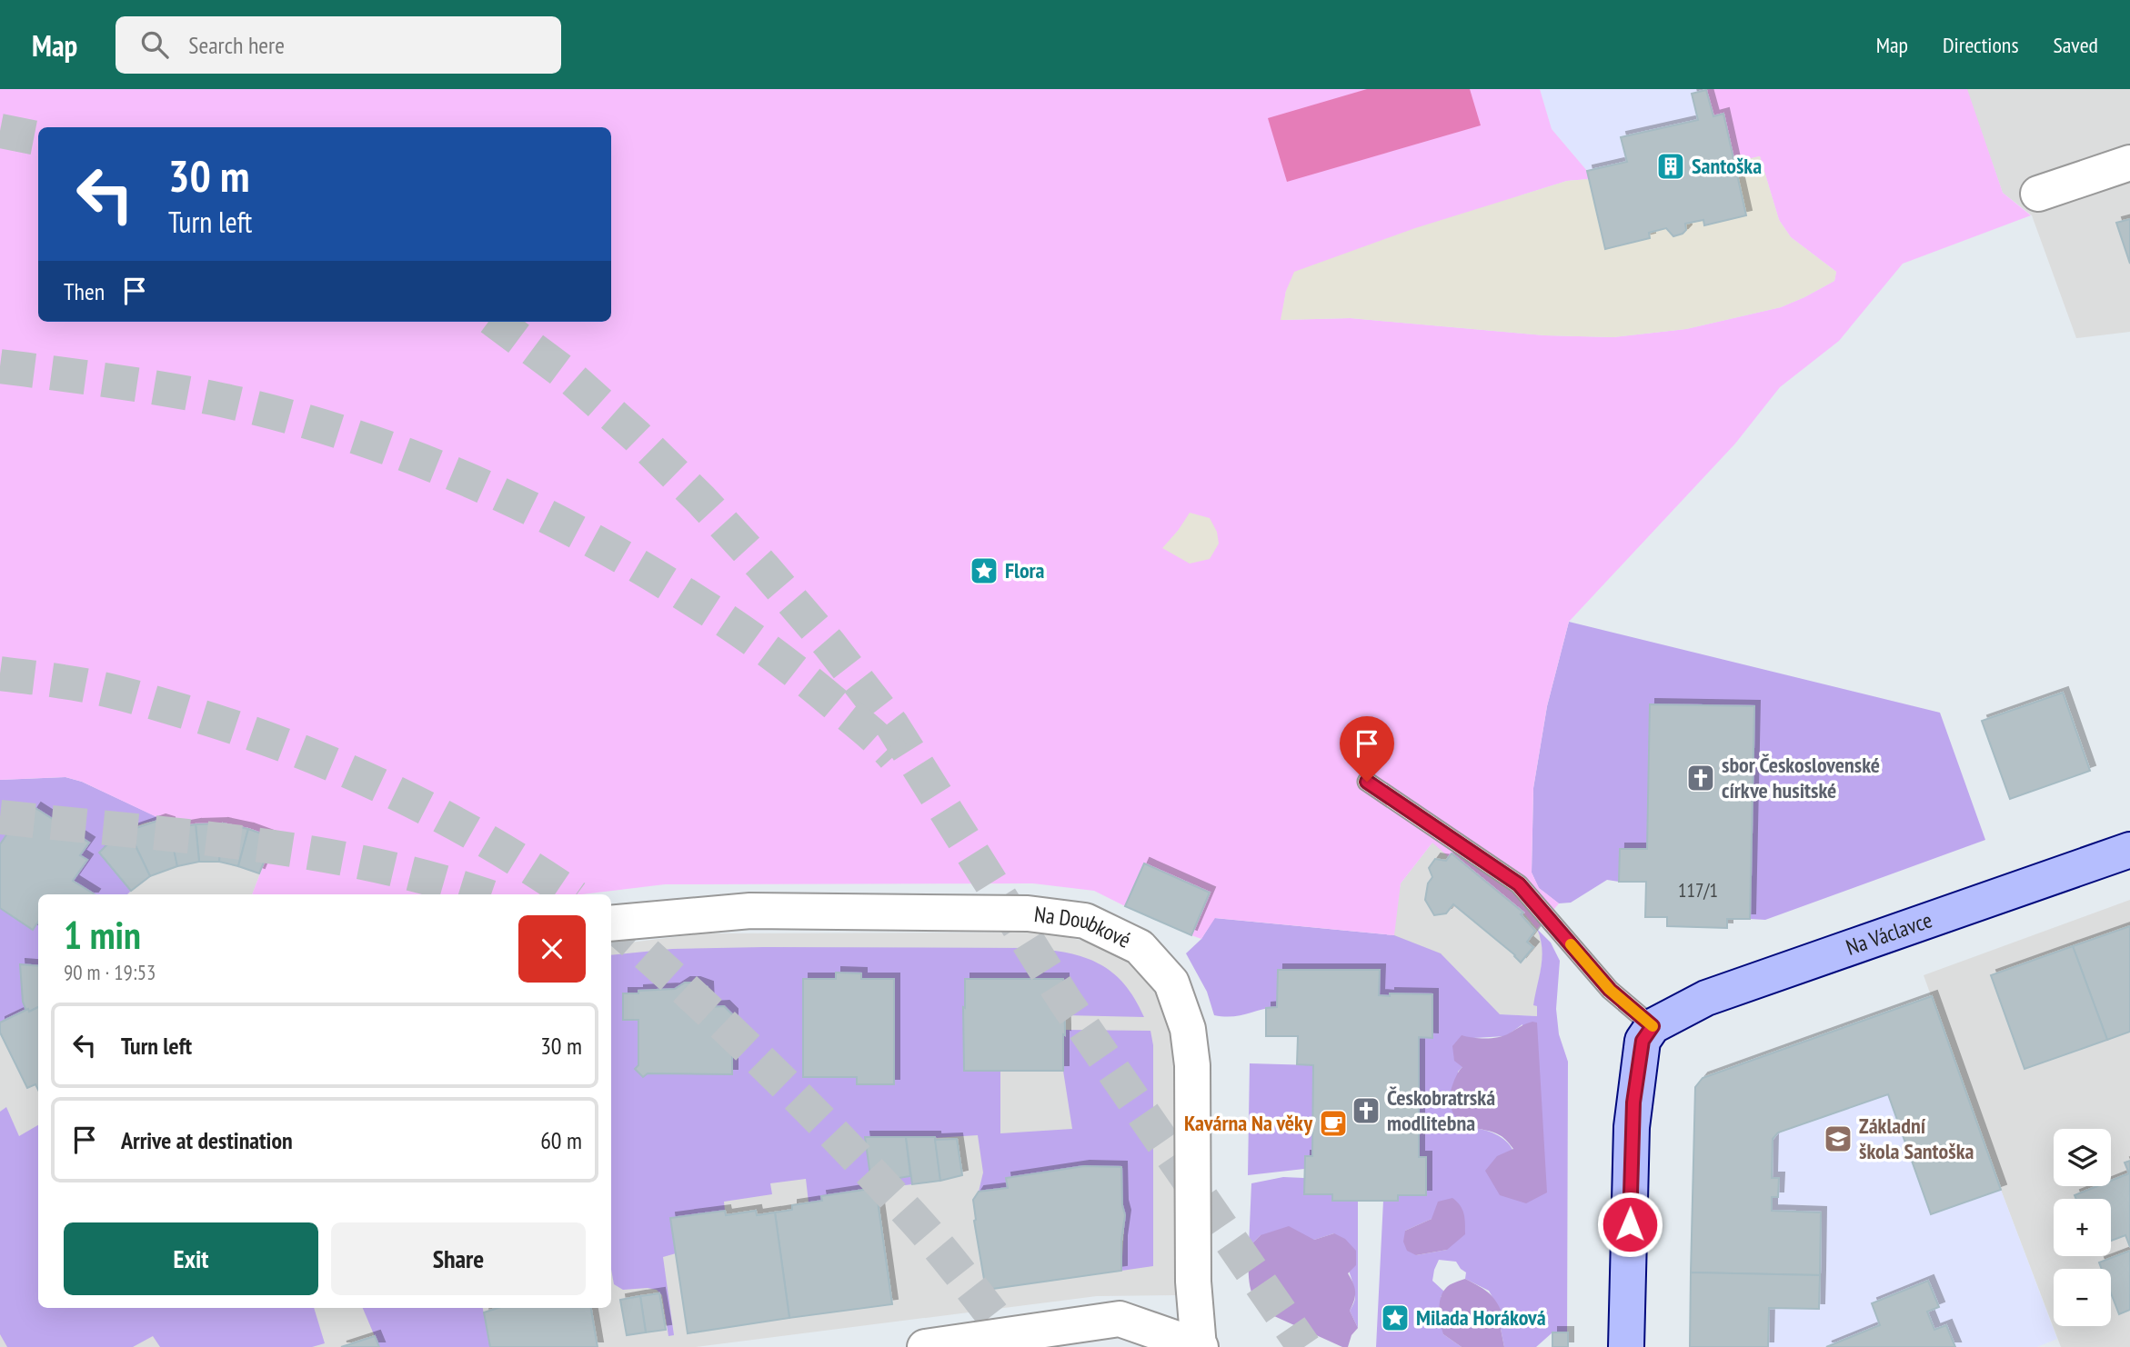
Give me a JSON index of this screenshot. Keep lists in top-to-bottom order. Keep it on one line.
{"streets":{"street":["Na Doubkové","Na Václavce"]},"places":{"building":["Santoška"],"place":["Flora","Milada Horáková"],"church":["sbor Československé církve husitské","Českobratrská modlitebna"],"cafe":["Kavárna Na věky"],"school or university":["Základní škola Santoška"]},"house_numbers":["117/1"],"page":{"header":"Map","search":"Search here","nav":["Map","Directions","Saved"],"turn":["30 m","Turn left"],"then":"Then","heading":["1 min","90 m · 19:53"],"list":[{"name":"Turn left","value":"30 m"},{"name":"Arrive at destination","value":"60 m"}],"map_buttons":["+","−"],"buttons":["Exit","Share"]}}
